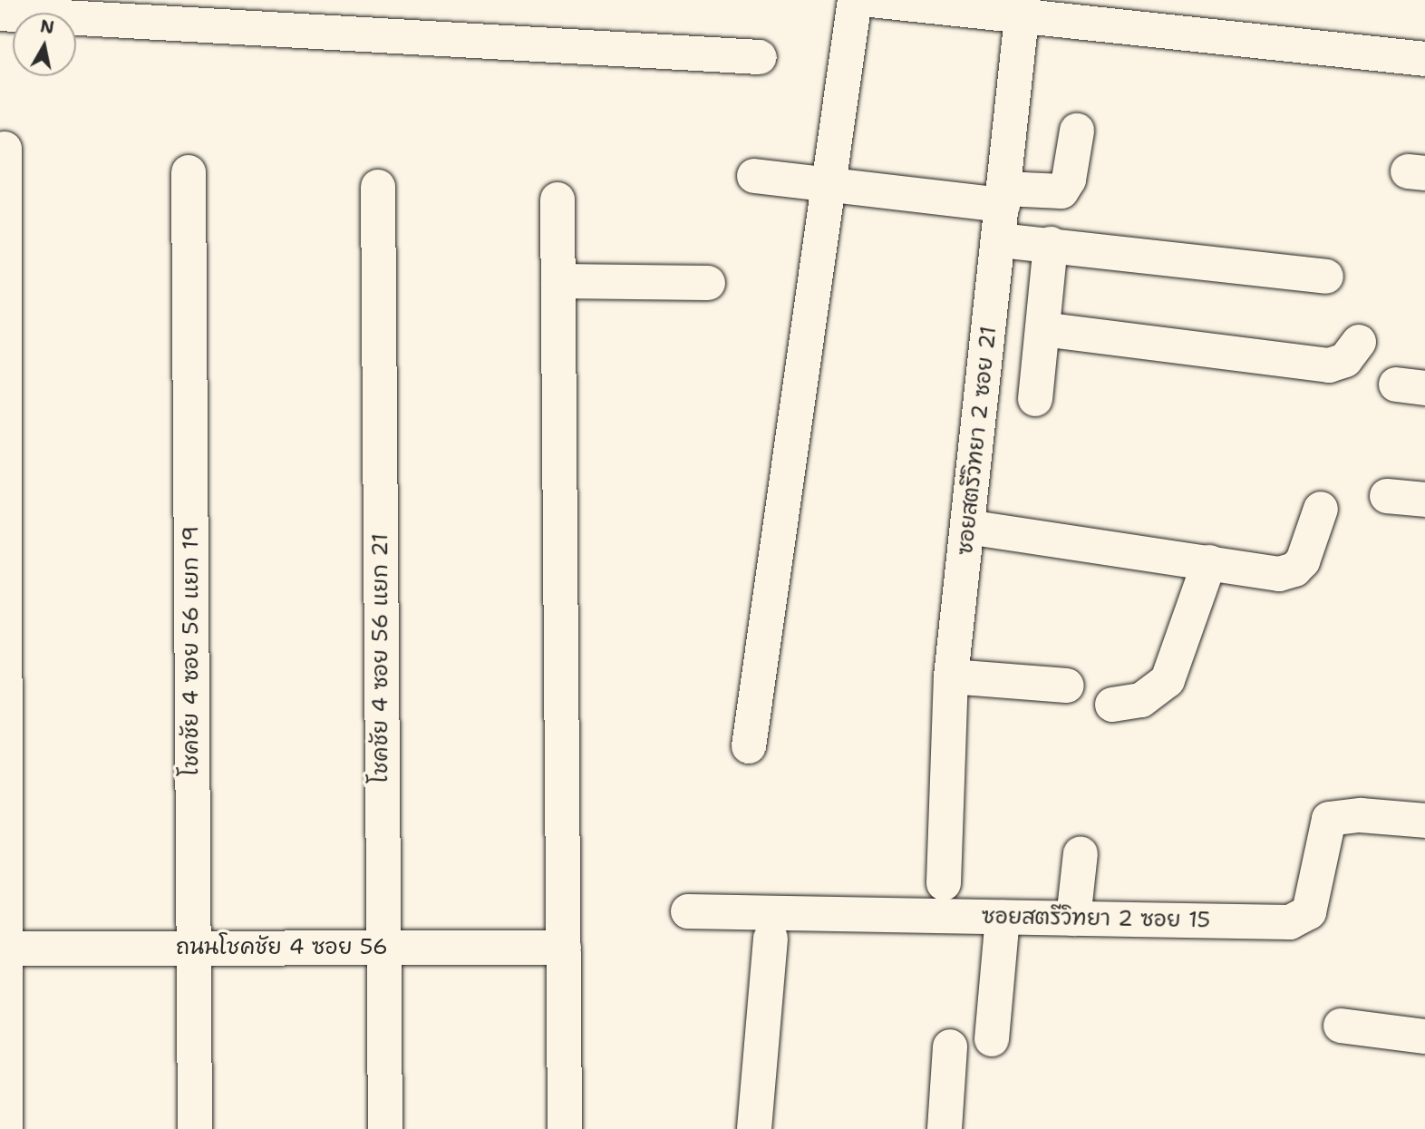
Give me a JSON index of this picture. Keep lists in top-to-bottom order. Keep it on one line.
{"streets":{"street":["ซอยสตรีวิทยา 2 ซอย 21","โชคชัย 4 ซอย 56 แยก 19","โชคชัย 4 ซอย 56 แยก 21","ซอยสตรีวิทยา 2 ซอย 15","ถนนโชคชัย 4 ซอย 56"]},"crossings":[["โชคชัย 4 ซอย 56 แยก 19","ถนนโชคชัย 4 ซอย 56"],["โชคชัย 4 ซอย 56 แยก 21","ถนนโชคชัย 4 ซอย 56"]],"north":"top"}
